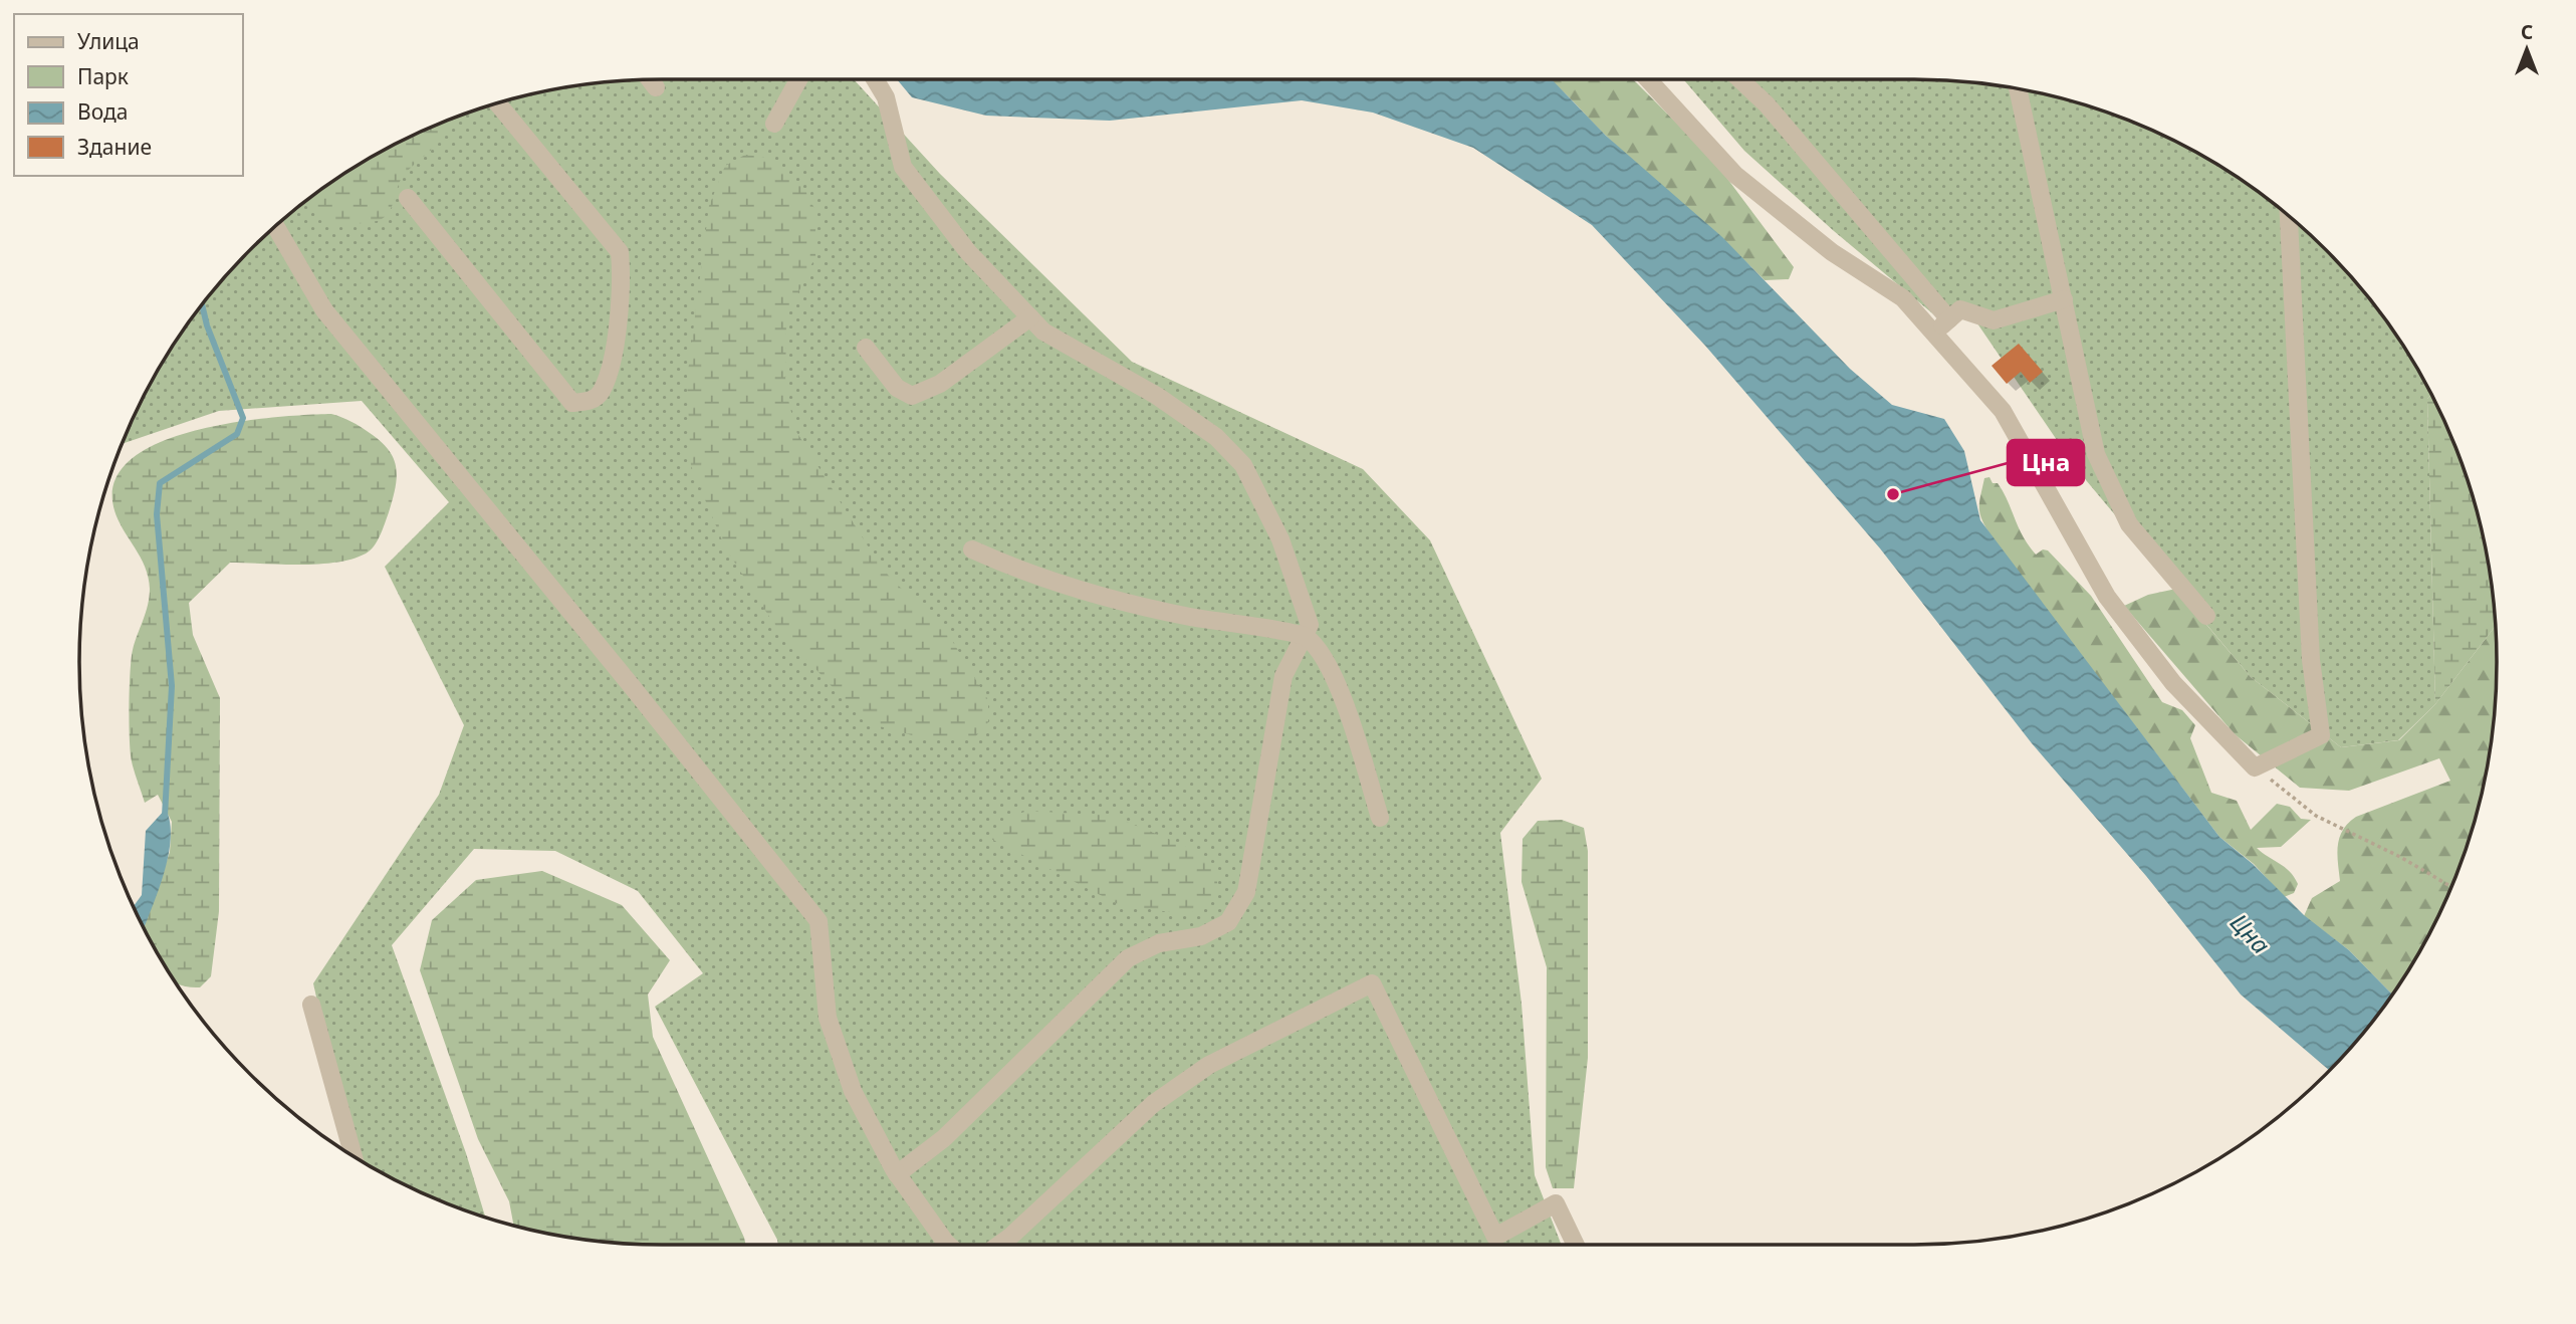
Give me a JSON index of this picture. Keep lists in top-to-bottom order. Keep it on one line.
{"water":["Цна"],"places":["Цна"],"legend":["Улица","Парк","Вода","Здание"],"north":"top"}
